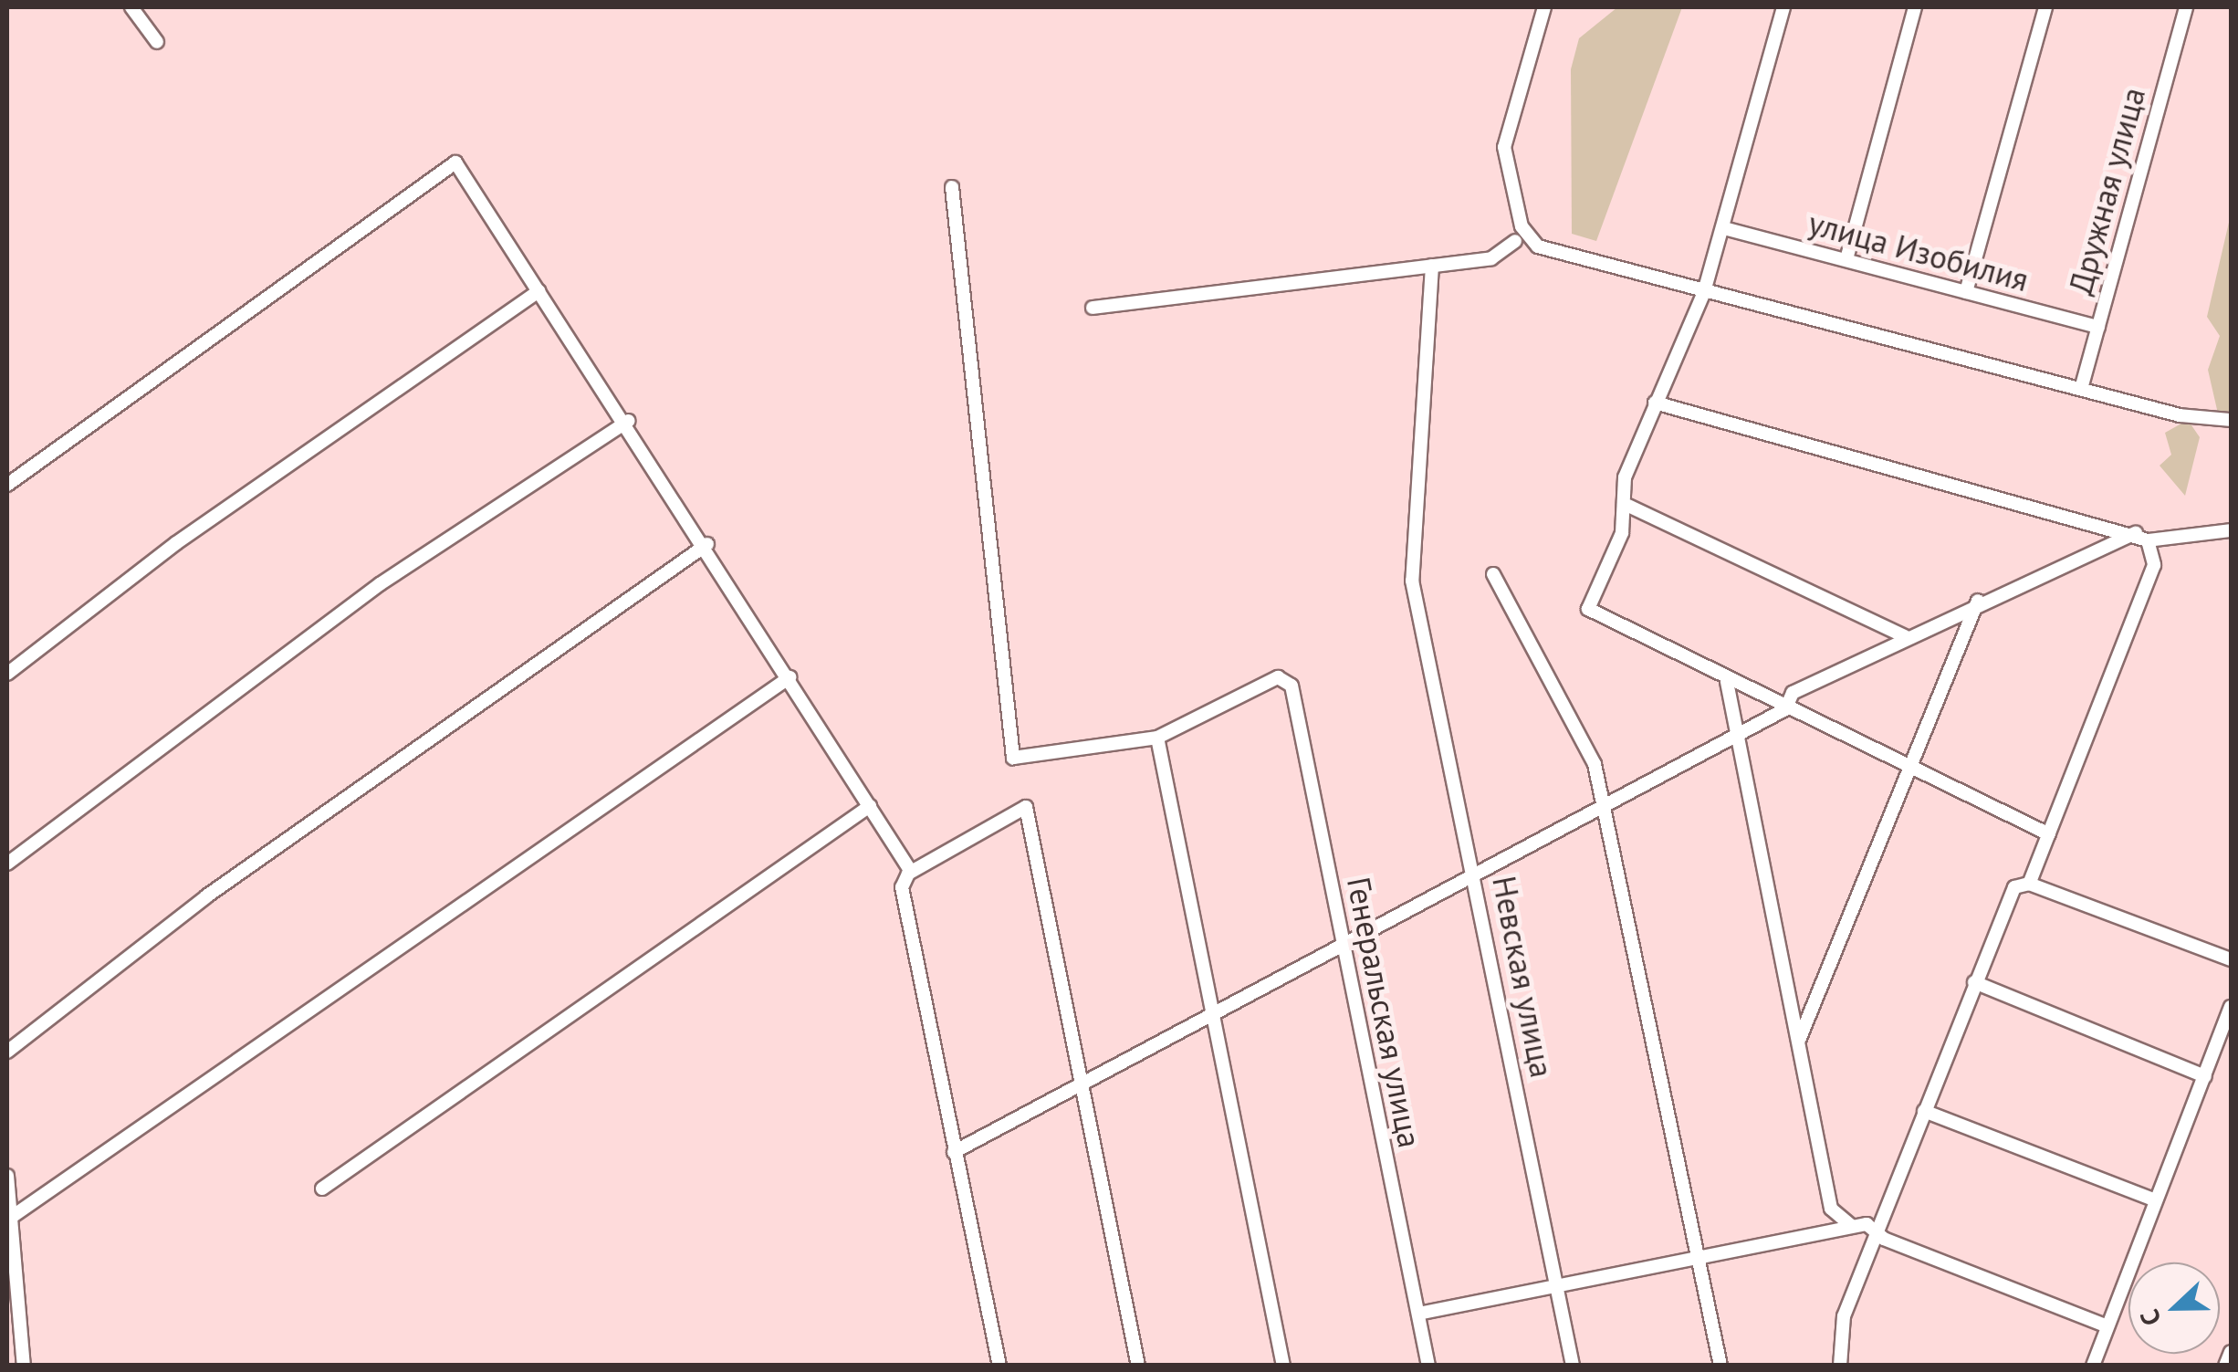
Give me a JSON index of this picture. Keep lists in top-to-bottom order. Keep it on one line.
{"streets":{"street":["Дружная улица","улица Изобилия","Невская улица","Генеральская улица"]},"crossings":[["Дружная улица","улица Изобилия"]],"north":"left"}
